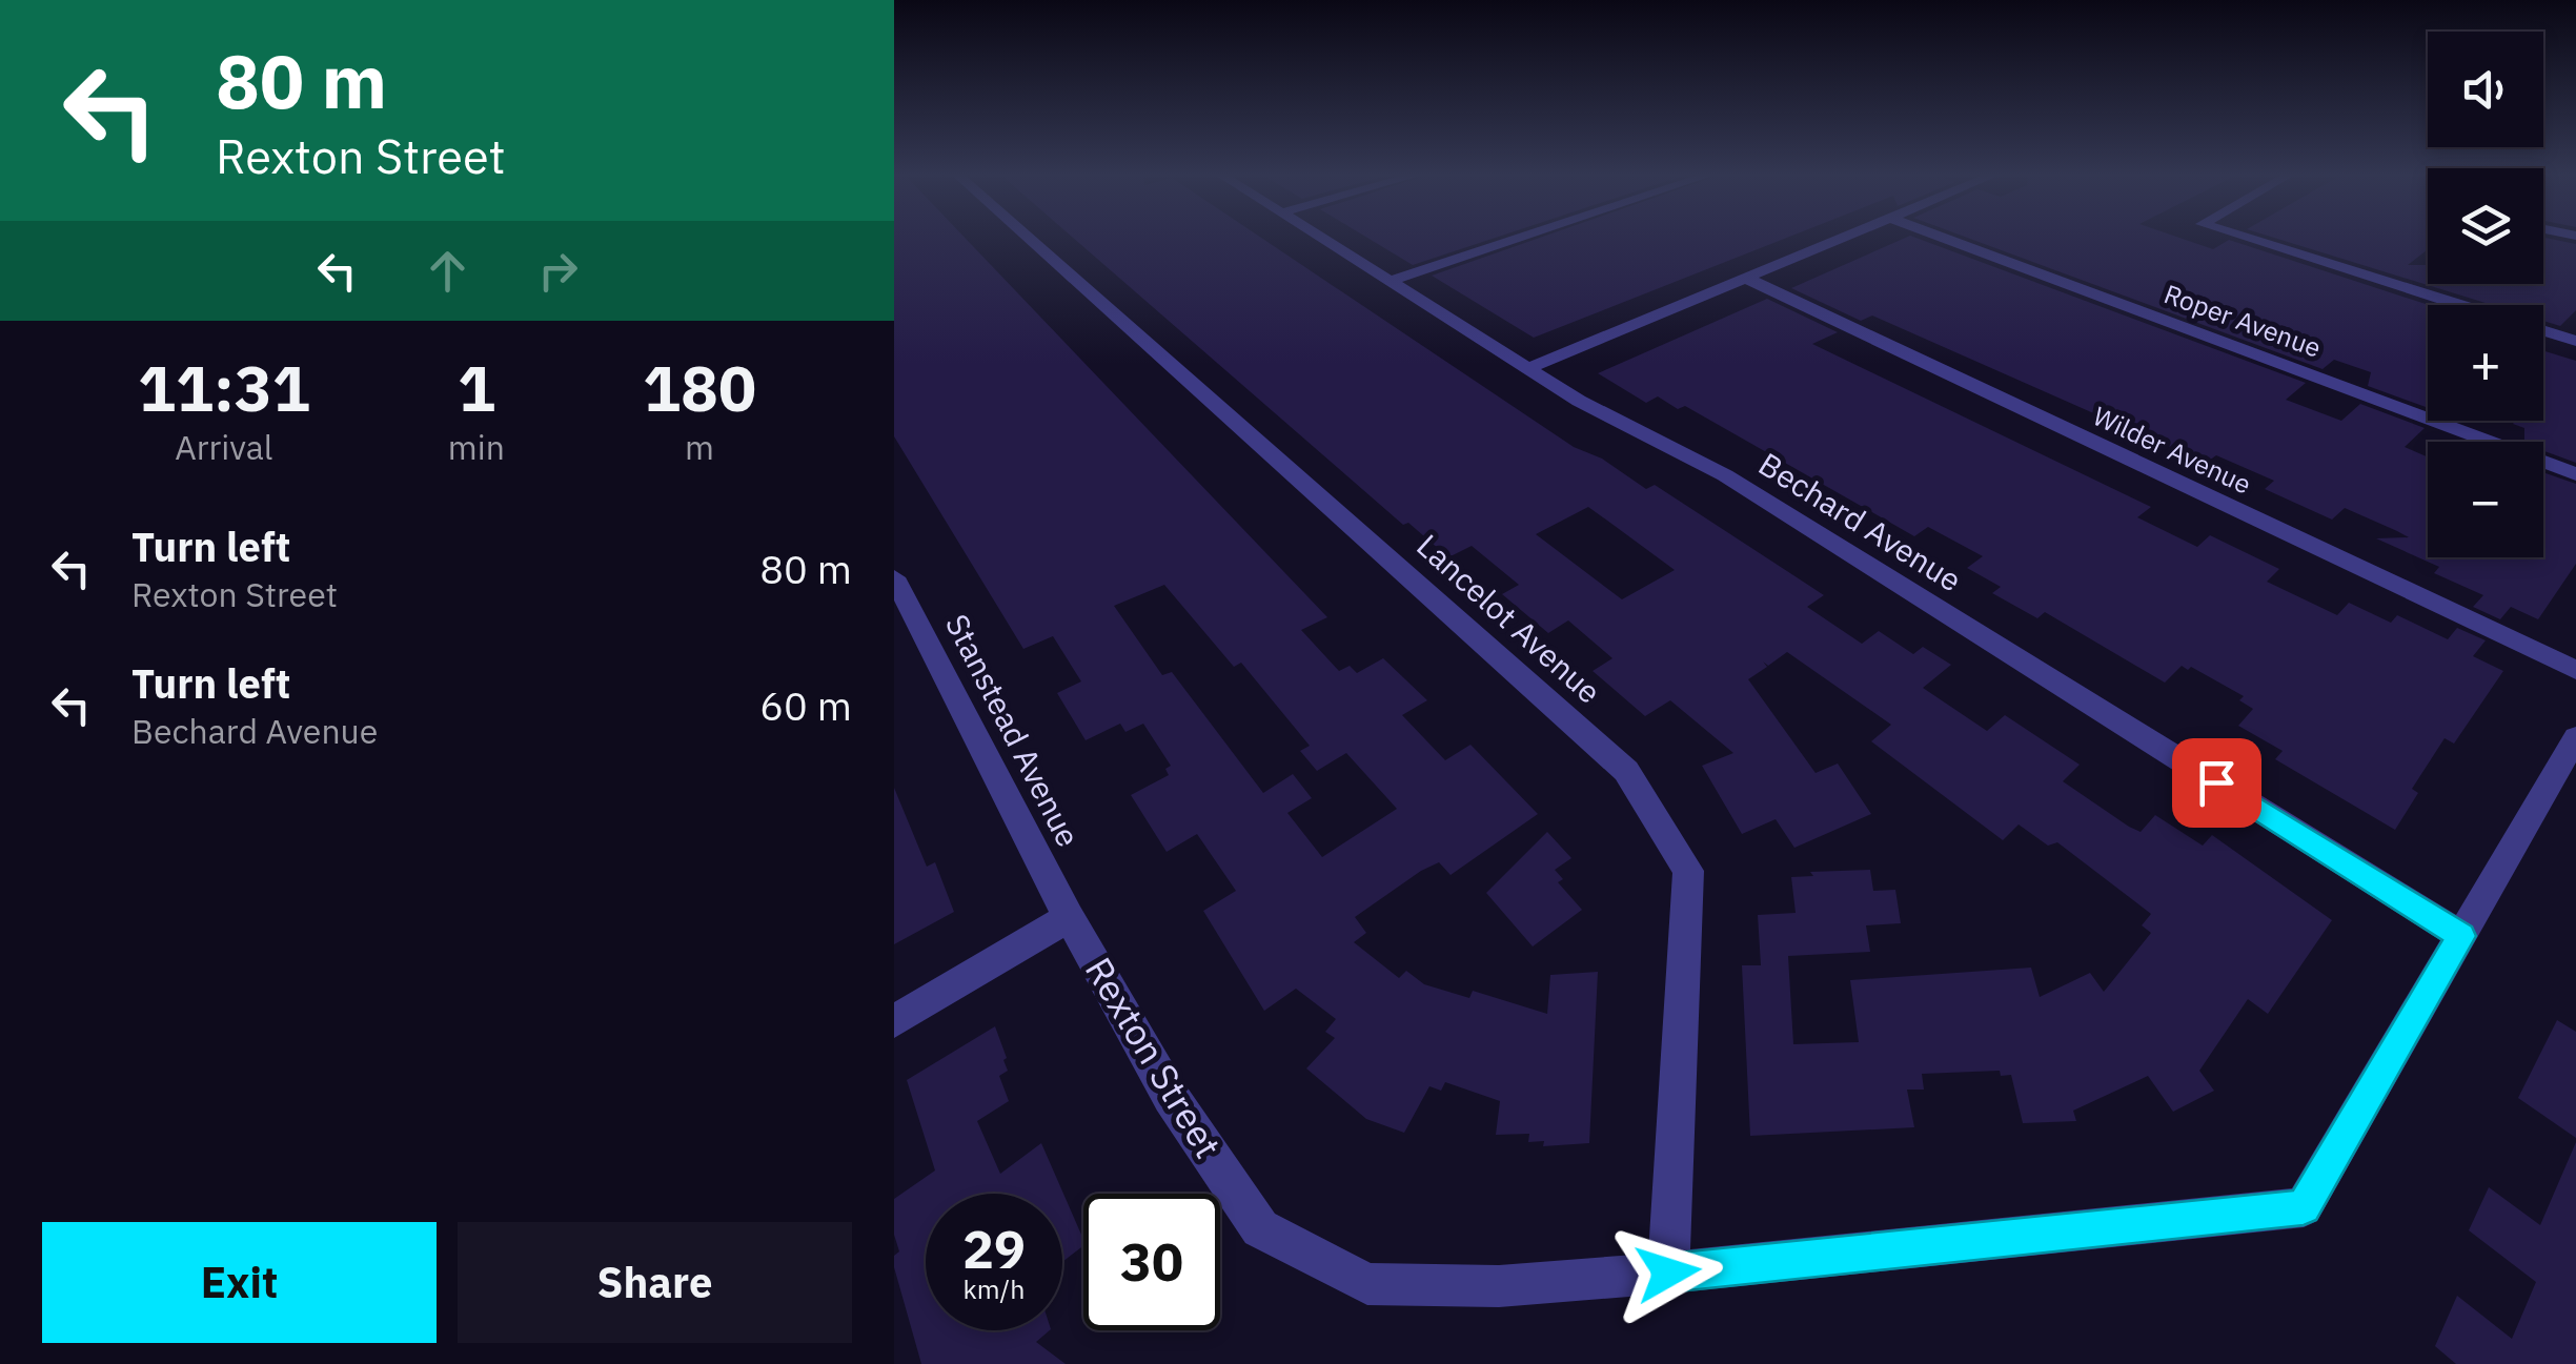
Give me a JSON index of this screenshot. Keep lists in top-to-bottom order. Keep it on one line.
{"streets":{"street":["Roper Avenue","Wilder Avenue","Bechard Avenue","Lancelot Avenue","Stanstead Avenue","Rexton Street"]},"crossings":[["Bechard Avenue","Rexton Street"],["Lancelot Avenue","Rexton Street"],["Stanstead Avenue","Rexton Street"]],"page":{"turn":["80 m","Rexton Street"],"map_buttons":["+","−"],"eta":["11:31","Arrival","1","min","180","m"],"list":[{"name":"Turn left","note":"Rexton Street","value":"80 m"},{"name":"Turn left","note":"Bechard Avenue","value":"60 m"}],"speed":"29 km/h","limit":"30","buttons":["Exit","Share"]}}
